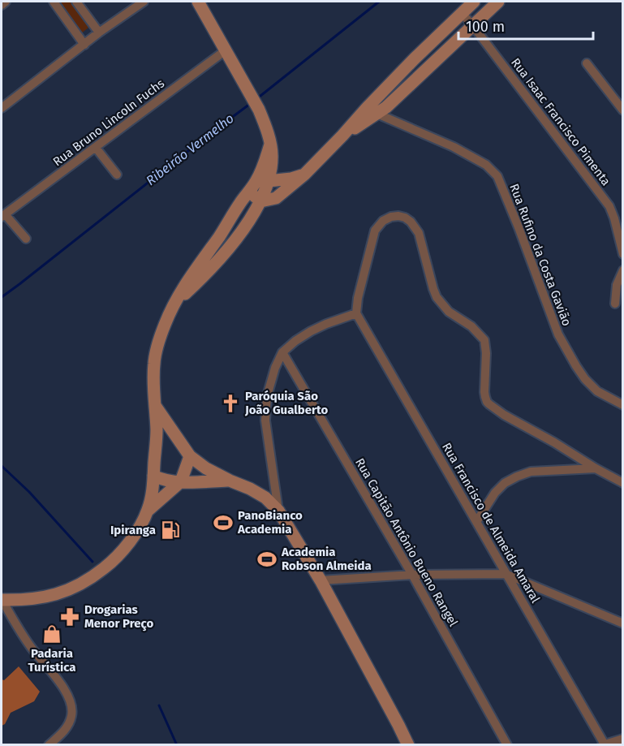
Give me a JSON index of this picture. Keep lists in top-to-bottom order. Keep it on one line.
{"streets":{"street":["Rua Isaac Francisco Pimenta","Rua Bruno Lincoln Fuchs","Rua Rufino da Costa Gavião","Rua Francisco de Almeida Amaral","Rua Capitão Antônio Bueno Rangel"]},"water":["Ribeirão Vermelho"],"places":{"church":["Paróquia São João Gualberto"],"sports":["PanoBianco Academia","Academia Robson Almeida"],"fuel station":["Ipiranga"],"pharmacy":["Drogarias Menor Preço"],"shop":["Padaria Turística"]},"scale_bar":"100 m"}
